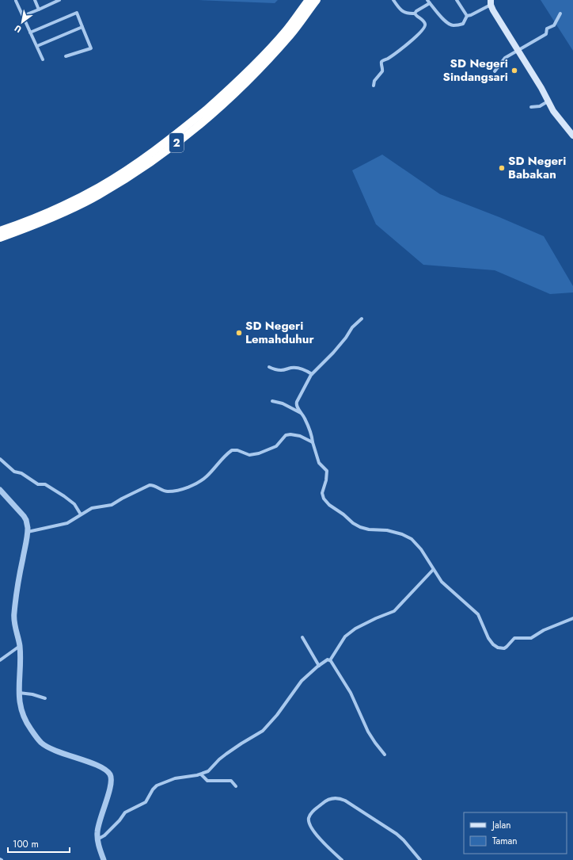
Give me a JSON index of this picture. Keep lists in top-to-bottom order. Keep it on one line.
{"streets":{"highway":["2"]},"places":["SD Negeri Sindangsari","SD Negeri Babakan","SD Negeri Lemahduhur"],"legend":["Jalan","Taman"],"scale_bar":"100 m","north":"bottom left"}
